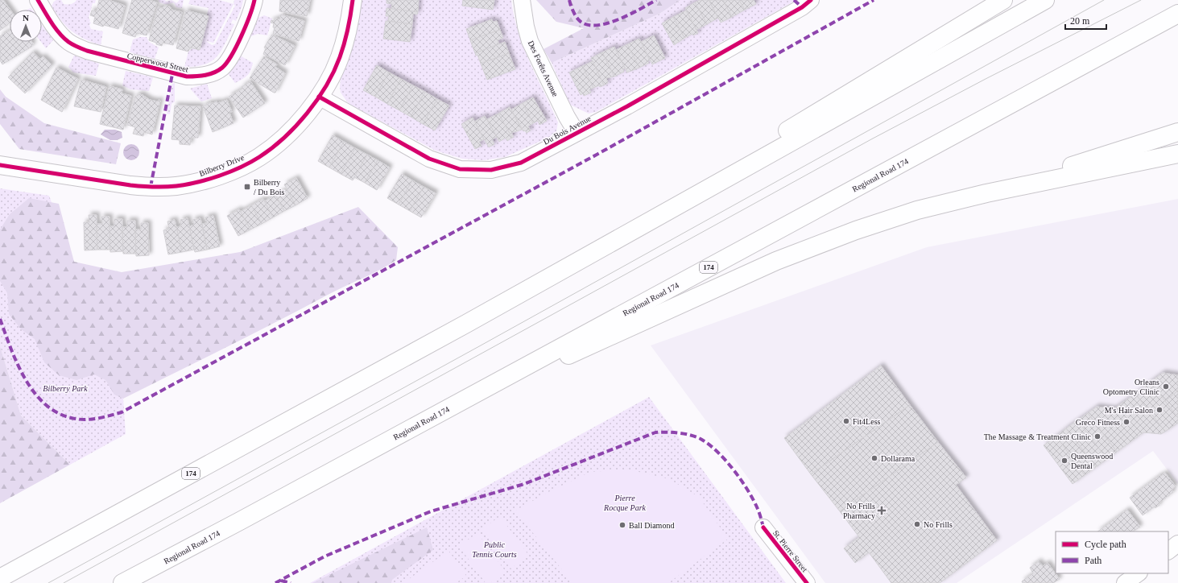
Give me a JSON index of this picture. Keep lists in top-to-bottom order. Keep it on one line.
{"streets":{"main road":["Bilberry Drive","Regional Road 174","174"],"street":["Copperwood Street","Des Forêts Avenue","Du Bois Avenue","St. Pierre Street"]},"crossings":[["Des Forêts Avenue","Du Bois Avenue"],["Du Bois Avenue","Bilberry Drive"]],"parks":["Bilberry Park","Pierre Rocque Park","Public Tennis Courts"],"places":{"transit":["Bilberry / Du Bois"],"other":["Orleans Optometry Clinic","M's Hair Salon","Fit4Less","Greco Fitness","The Massage & Treatment Clinic","Dollarama","Queenswood Dental","No Frills","Ball Diamond"],"health":["No Frills Pharmacy"]},"legend":["Cycle path","Path"],"scale_bar":"20 m","north":"top"}
